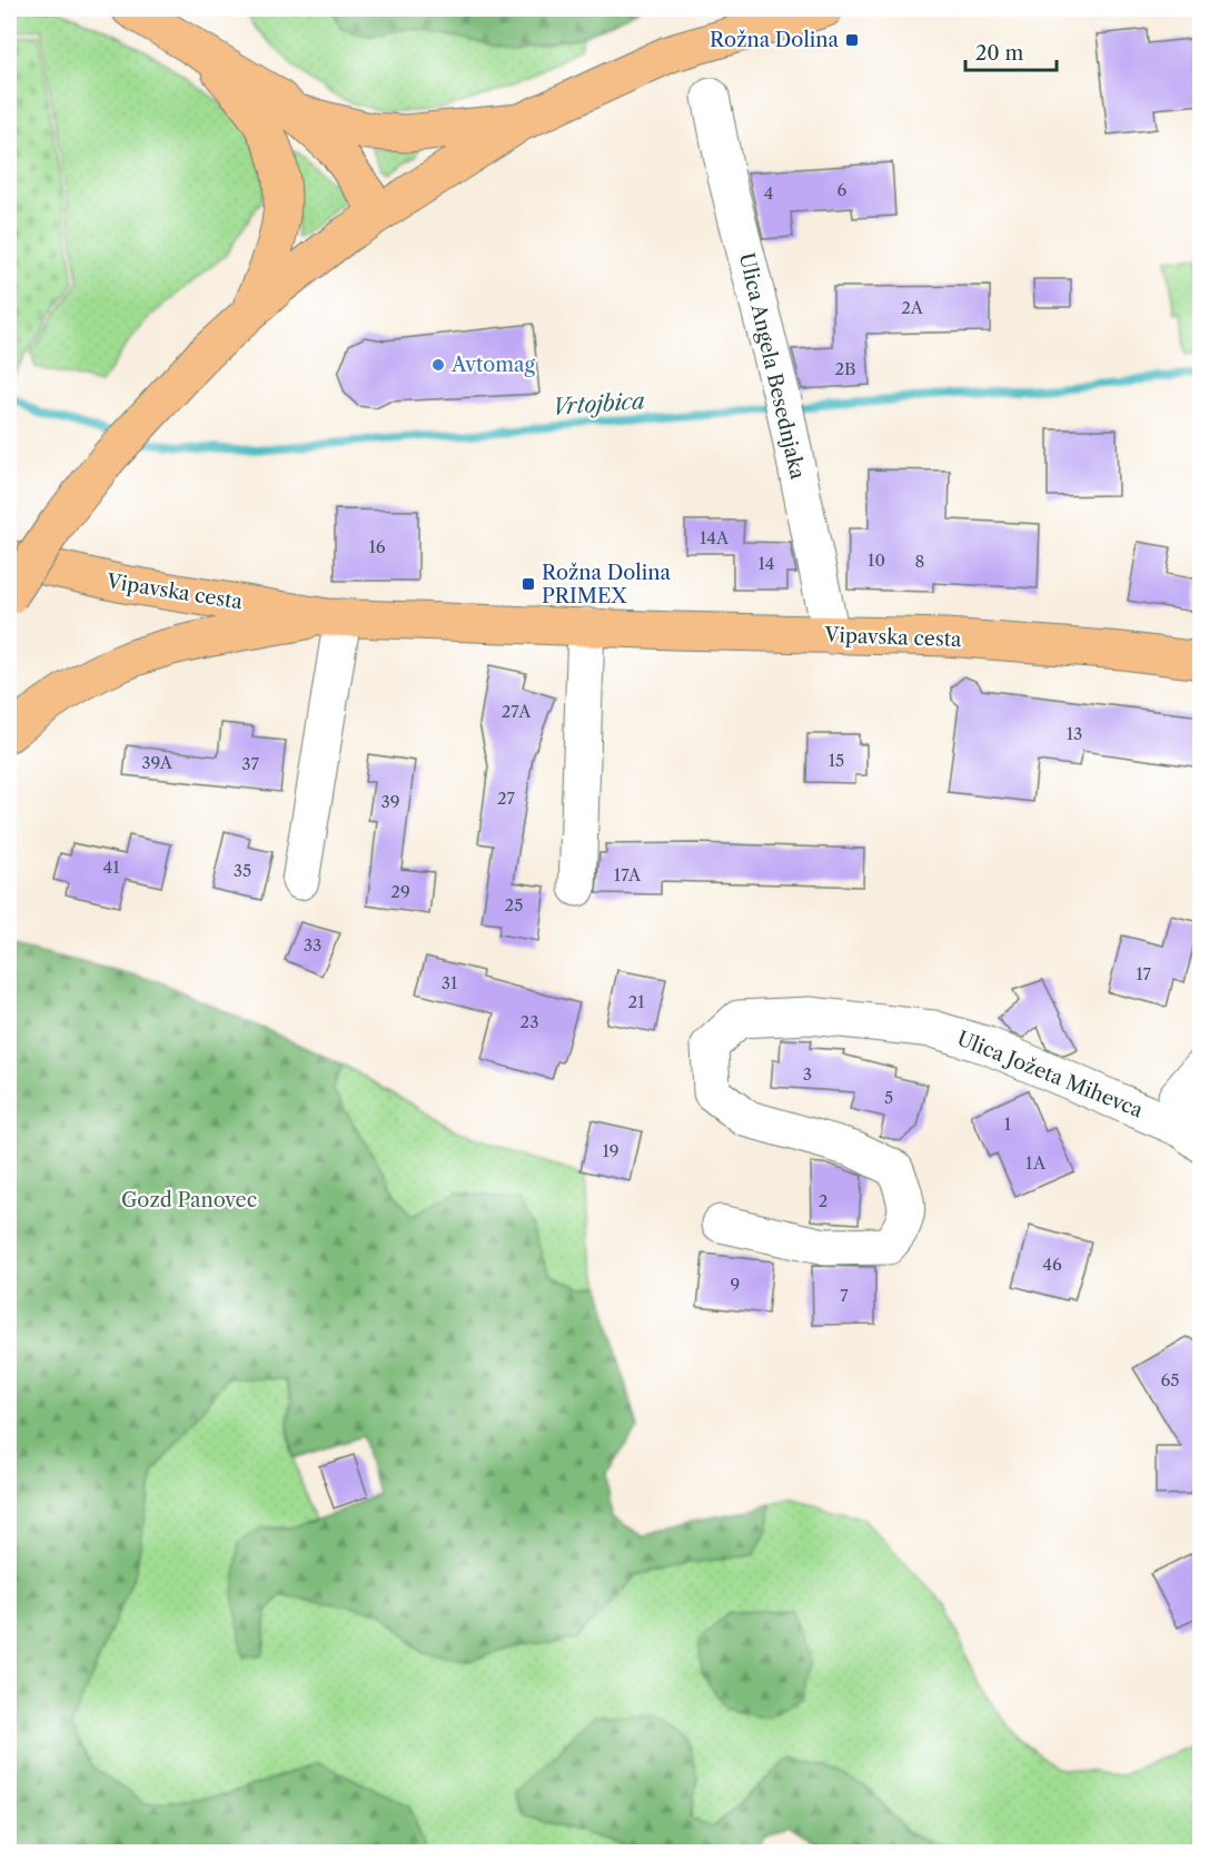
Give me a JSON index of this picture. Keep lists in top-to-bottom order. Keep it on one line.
{"streets":{"main road":["Vipavska cesta"],"street":["Ulica Angela Besednjaka","Ulica Jožeta Mihevca"]},"crossings":[["Ulica Angela Besednjaka","Vipavska cesta"]],"water":["Vrtojbica"],"parks":["Gozd Panovec"],"places":{"transit":["Rožna Dolina","Rožna Dolina PRIMEX"],"other":["Avtomag"]},"house_numbers":["6","4","2A","2B","14A","16","10","8","14","27A","13","15","39A","37","27","39","41","35","17A","29","25","33","17","31","21","23","3","5","1","19","1A","2","46","9","7","65"],"scale_bar":"20 m"}
